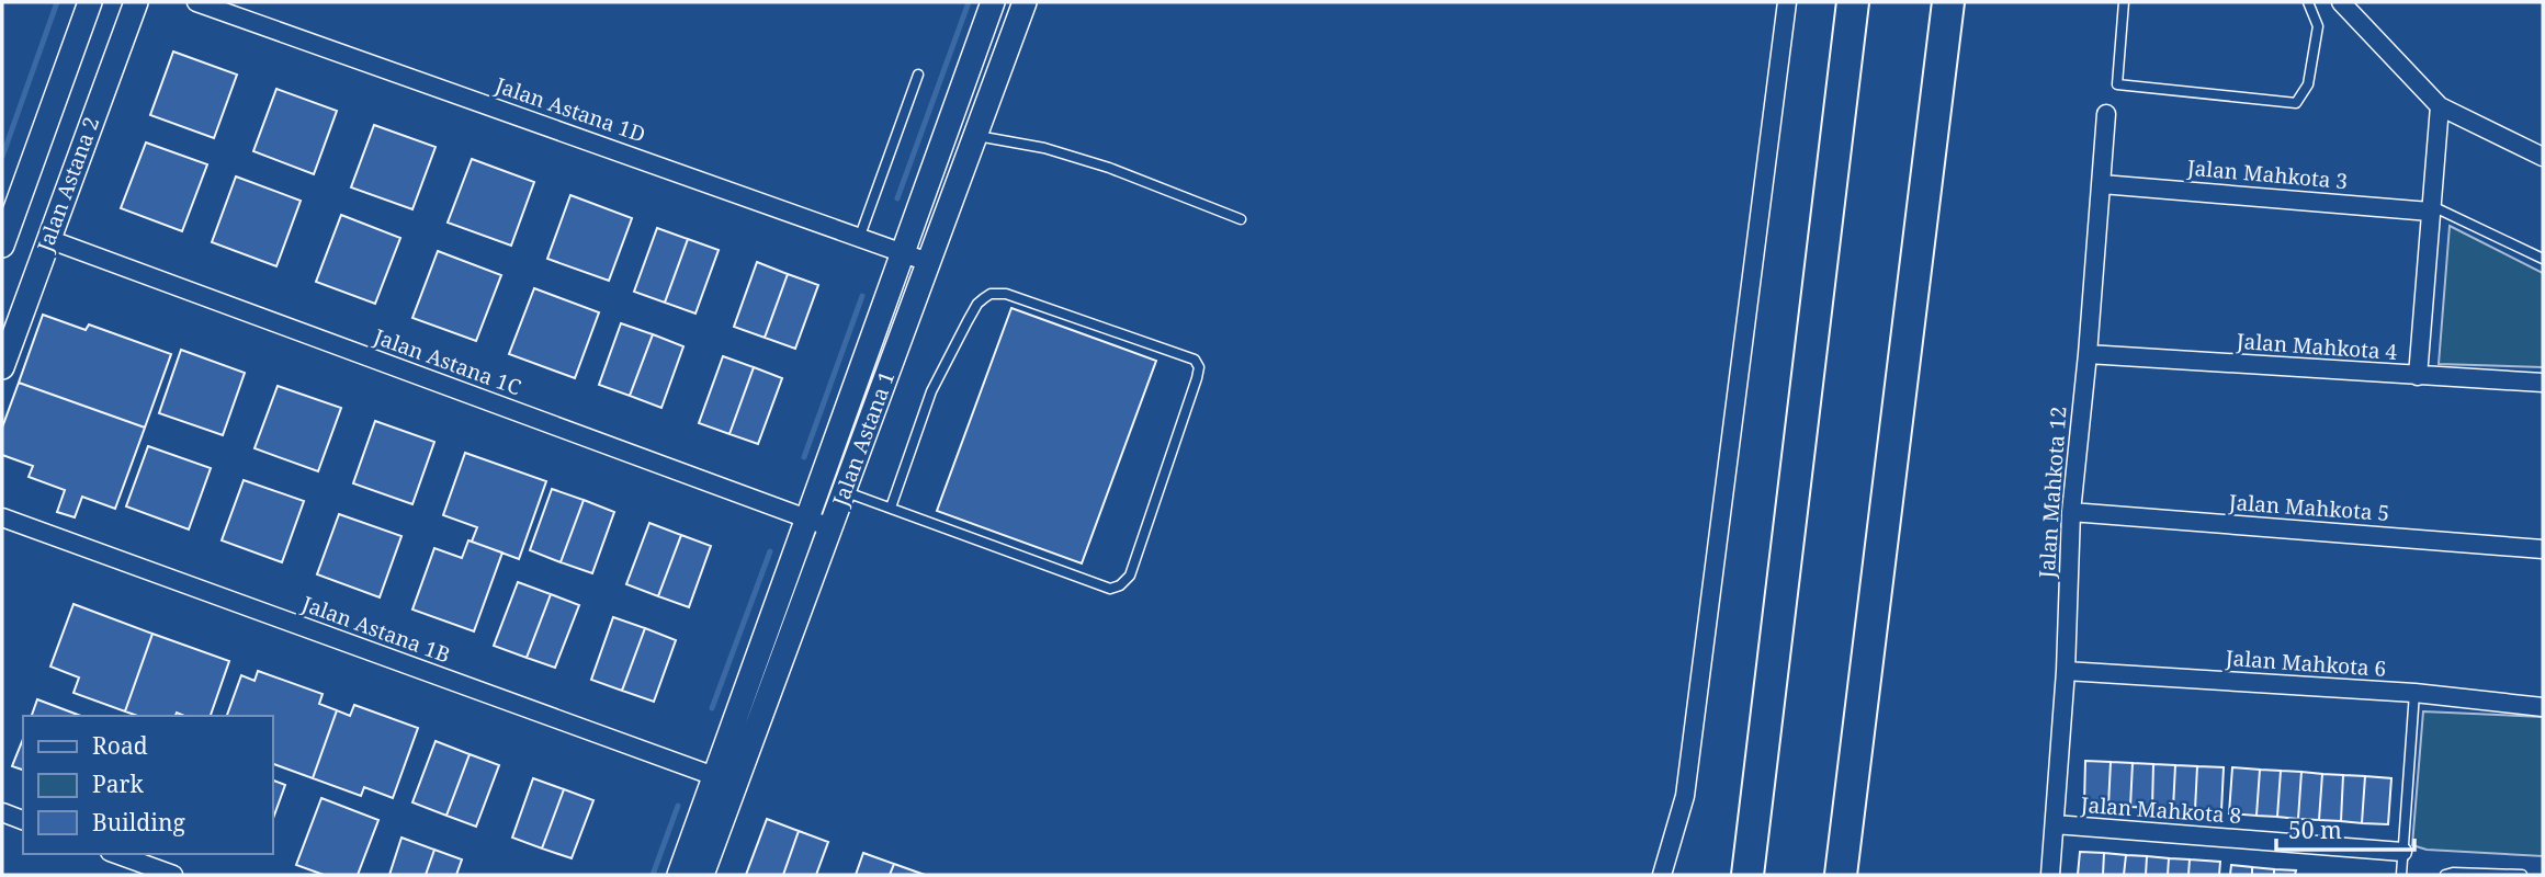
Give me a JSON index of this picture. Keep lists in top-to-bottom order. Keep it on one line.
{"streets":{"street":["Jalan Astana 1D","Jalan Mahkota 3","Jalan Astana 2","Jalan Mahkota 4","Jalan Astana 1C","Jalan Astana 1","Jalan Mahkota 12","Jalan Mahkota 5","Jalan Astana 1B","Jalan Mahkota 6","Jalan Mahkota 8"]},"crossings":[["Jalan Astana 1D","Jalan Astana 1"],["Jalan Mahkota 3","Jalan Mahkota 12"],["Jalan Astana 2","Jalan Astana 1C"],["Jalan Mahkota 4","Jalan Mahkota 12"],["Jalan Astana 1C","Jalan Astana 1"],["Jalan Astana 1","Jalan Astana 1B"],["Jalan Mahkota 12","Jalan Mahkota 5"],["Jalan Mahkota 12","Jalan Mahkota 6"],["Jalan Mahkota 12","Jalan Mahkota 8"]],"legend":["Road","Park","Building"],"scale_bar":"50 m"}
